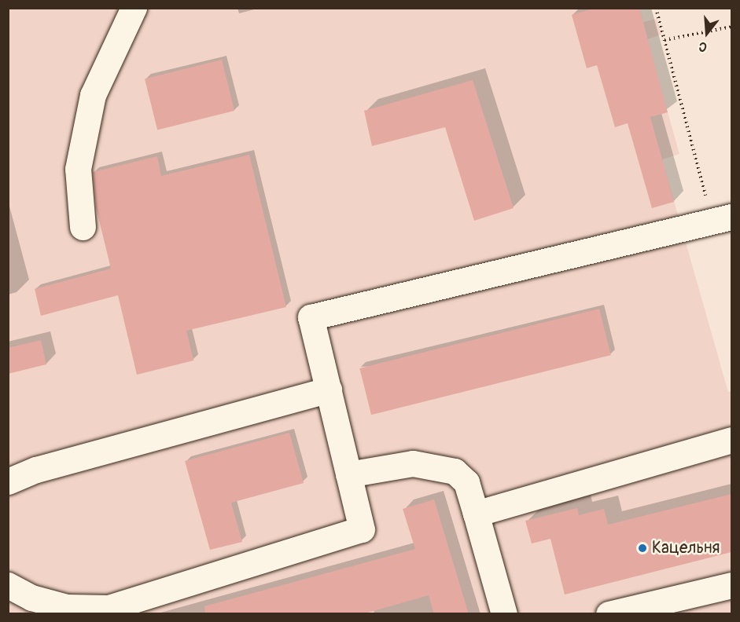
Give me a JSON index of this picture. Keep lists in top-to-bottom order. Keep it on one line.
{"places":["Кацельня"],"north":"bottom"}
